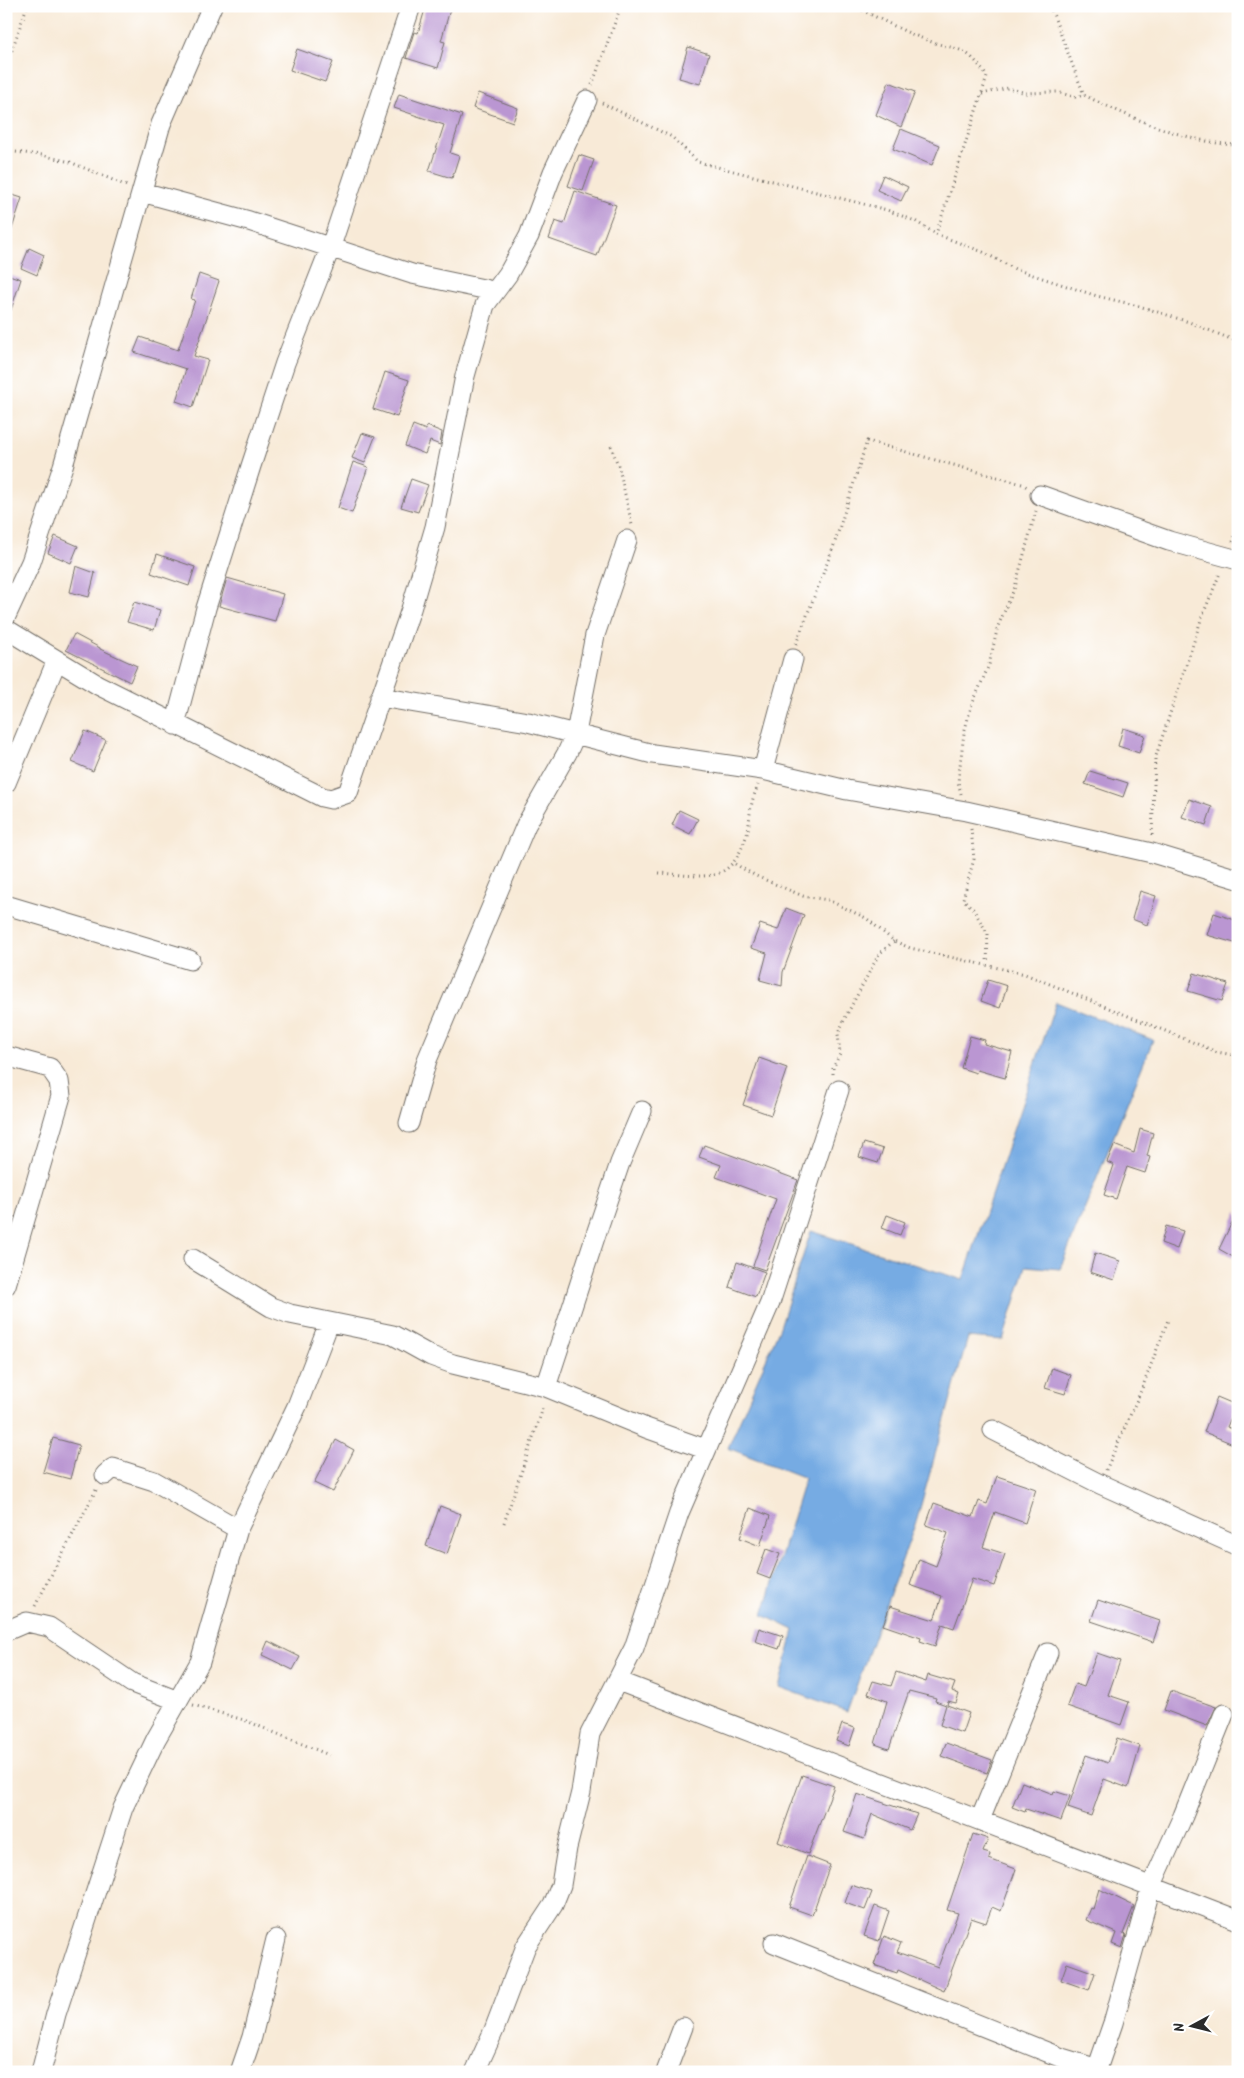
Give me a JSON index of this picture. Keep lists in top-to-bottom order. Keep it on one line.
{"north":"left"}
